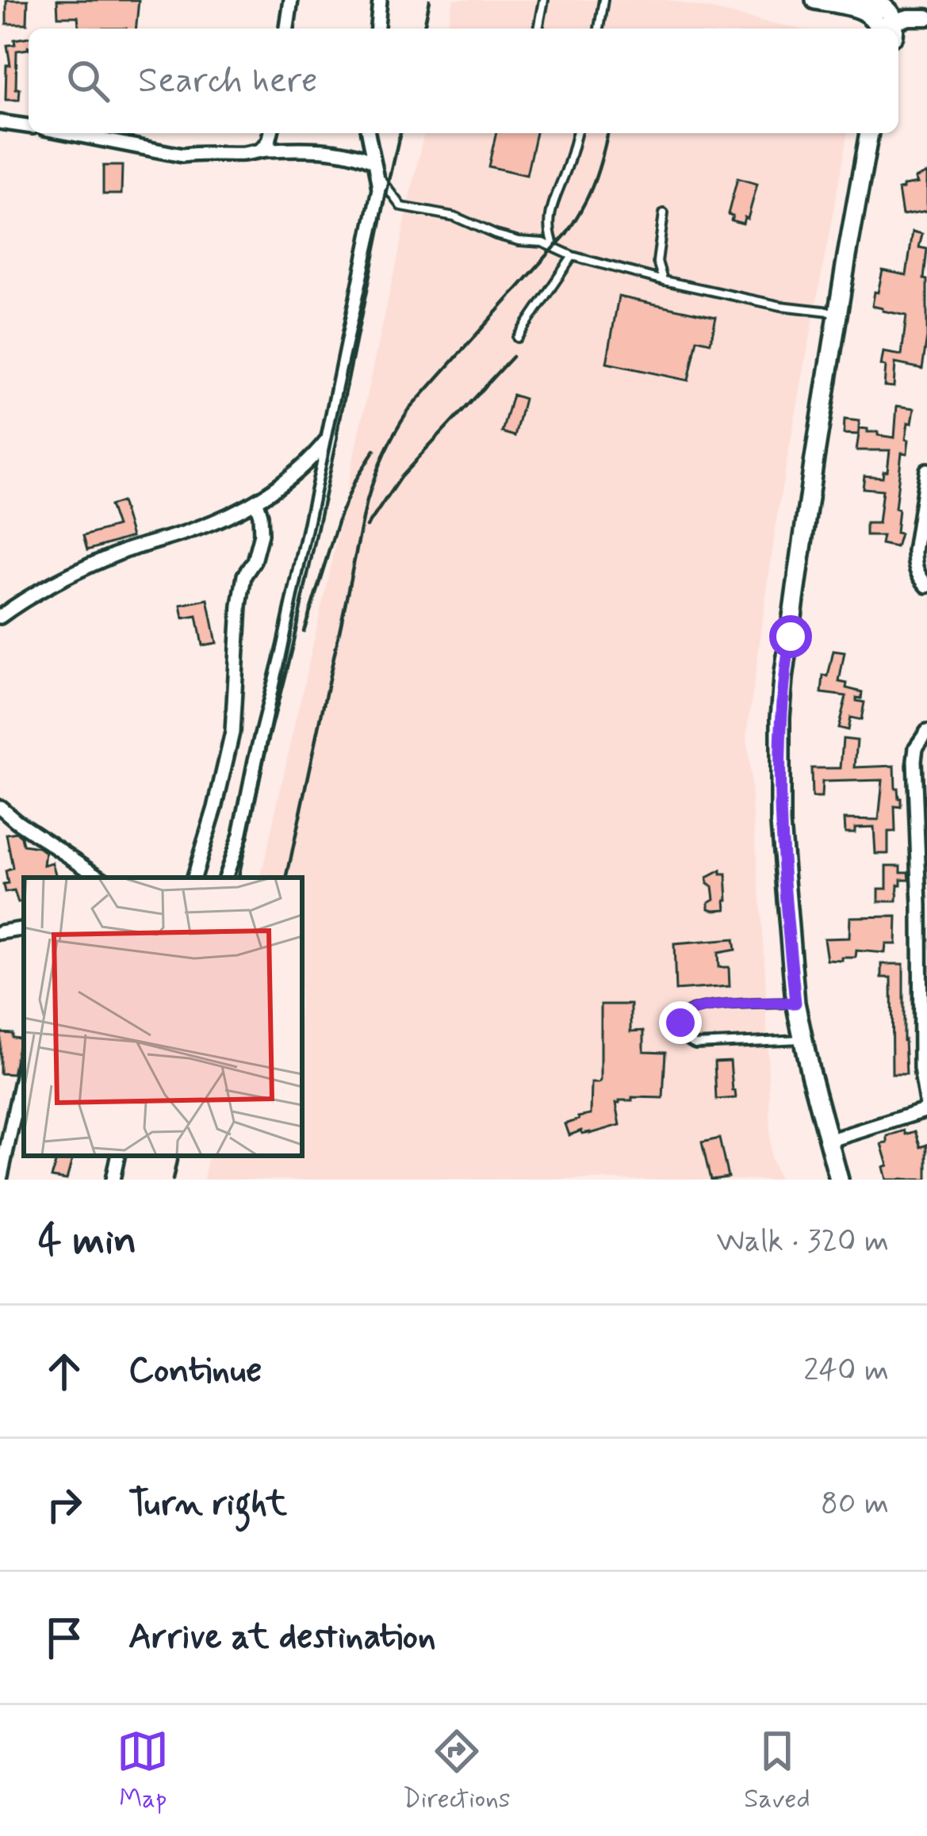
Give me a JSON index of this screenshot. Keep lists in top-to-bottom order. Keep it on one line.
{"page":{"search":"Search here","heading":["4 min","Walk · 320 m"],"list":[["Continue","240 m"],["Turn right","80 m"],"Arrive at destination"],"nav":["Map","Directions","Saved"]}}
